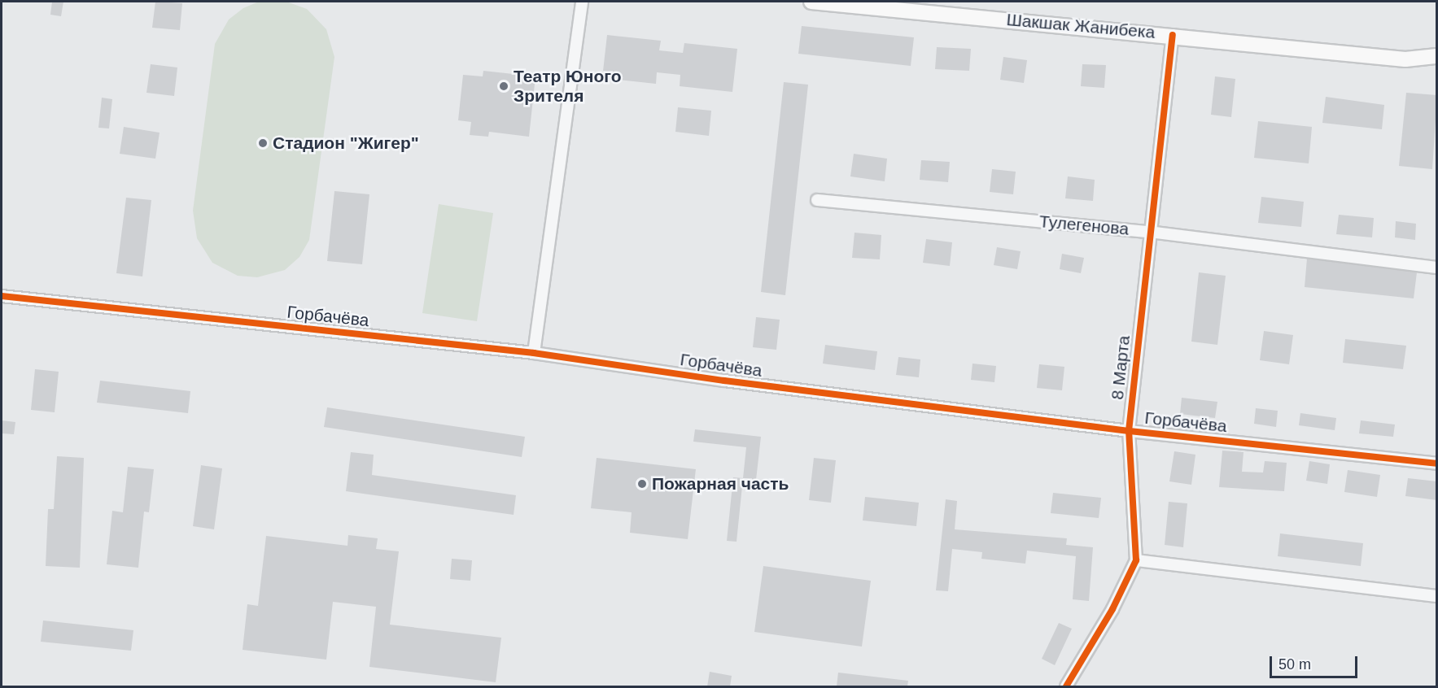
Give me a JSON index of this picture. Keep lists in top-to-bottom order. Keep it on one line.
{"streets":{"main road":["Шакшак Жанибека"],"street":["Тулегенова","Горбачёва","8 Марта"]},"crossings":[["Шакшак Жанибека","8 Марта"],["Тулегенова","8 Марта"],["Горбачёва","8 Марта"]],"places":["Театр Юного Зрителя","Стадион \"Жигер\"","Пожарная часть"],"scale_bar":"50 m"}
